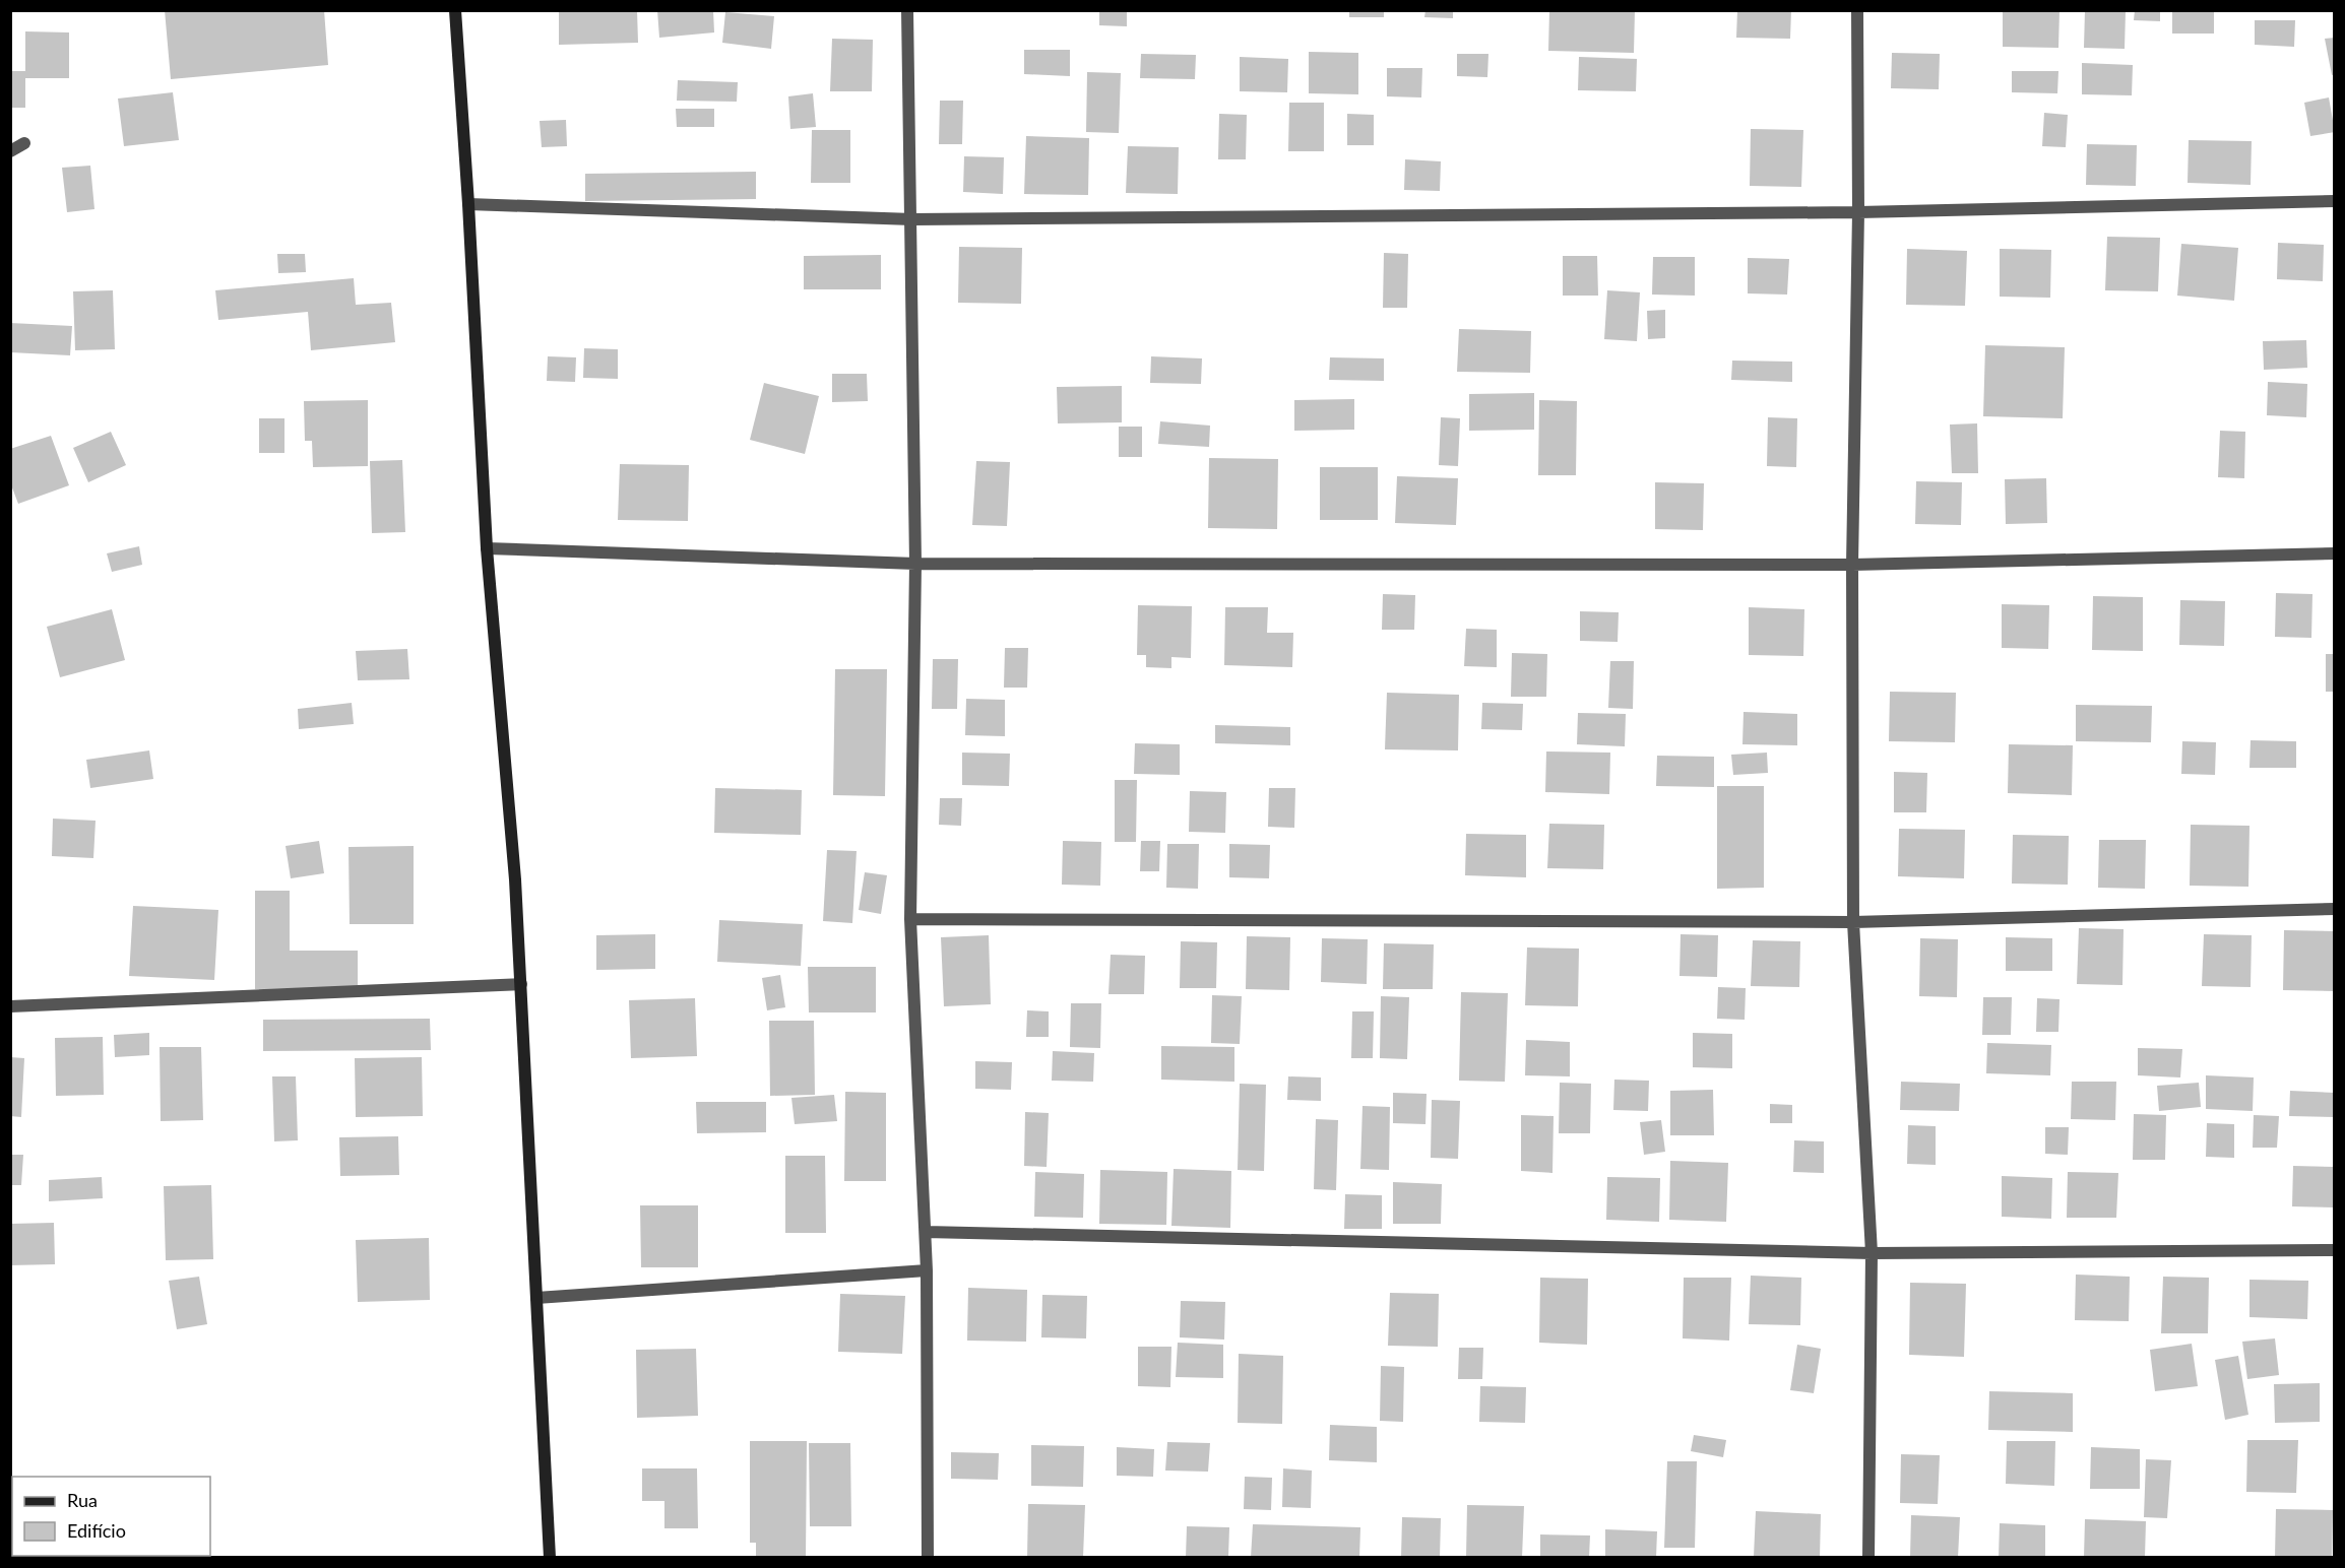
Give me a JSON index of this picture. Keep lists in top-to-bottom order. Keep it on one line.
{"legend":["Rua","Edifício"]}
